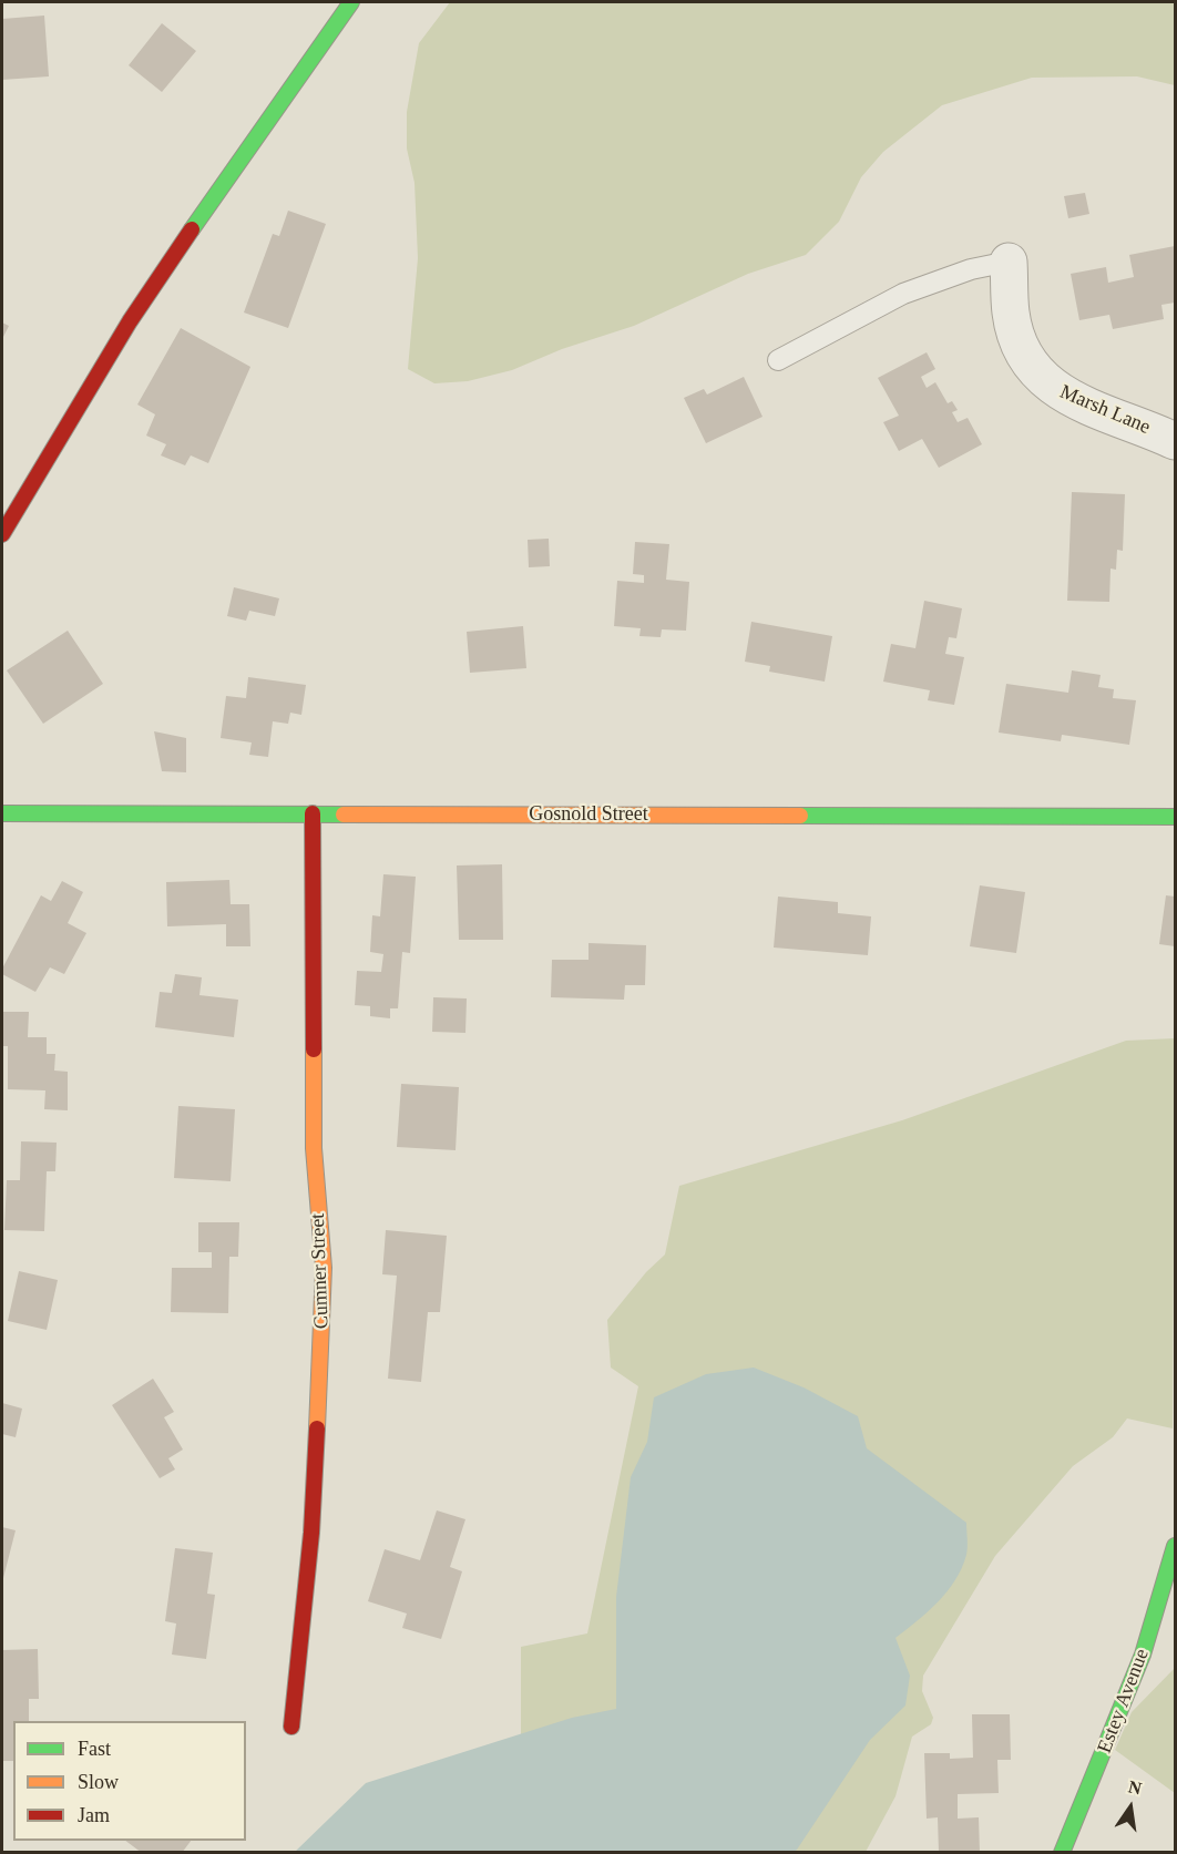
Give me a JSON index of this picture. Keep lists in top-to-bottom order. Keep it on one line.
{"streets":{"street":["Marsh Lane","Gosnold Street","Cumner Street","Estey Avenue"]},"crossings":[["Gosnold Street","Cumner Street"]],"legend":["Fast","Slow","Jam"],"north":"top"}
